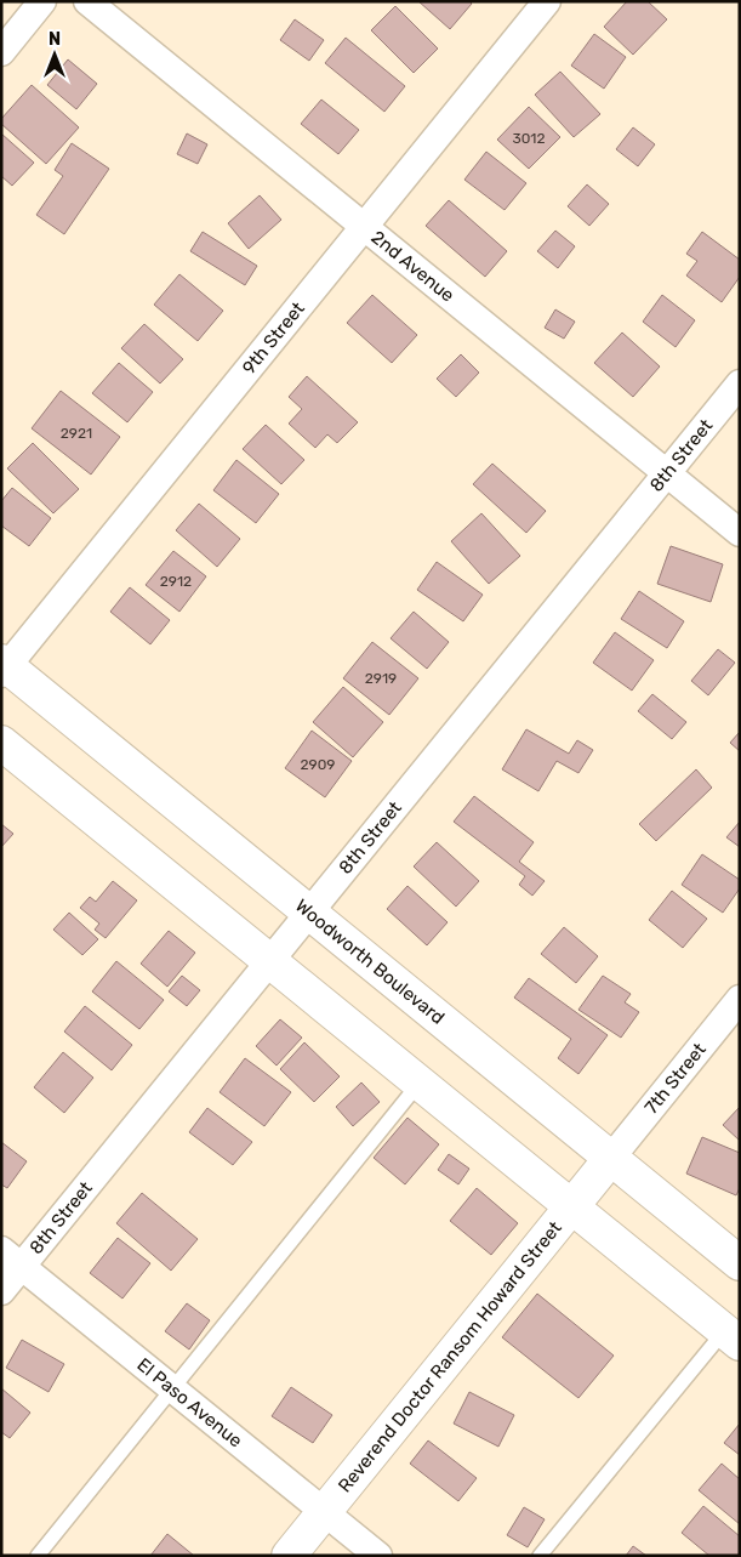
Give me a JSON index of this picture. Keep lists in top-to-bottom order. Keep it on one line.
{"streets":{"main road":["Woodworth Boulevard","Reverend Doctor Ransom Howard Street"],"street":["2nd Avenue","9th Street","8th Street","7th Street","El Paso Avenue"]},"crossings":[["2nd Avenue","9th Street"],["2nd Avenue","8th Street"],["9th Street","Woodworth Boulevard"],["8th Street","Woodworth Boulevard"],["8th Street","El Paso Avenue"],["Woodworth Boulevard","7th Street"],["Woodworth Boulevard","Reverend Doctor Ransom Howard Street"],["7th Street","Reverend Doctor Ransom Howard Street"],["Reverend Doctor Ransom Howard Street","El Paso Avenue"]],"house_numbers":["3012","2921","2912","2919","2909"],"north":"top"}
